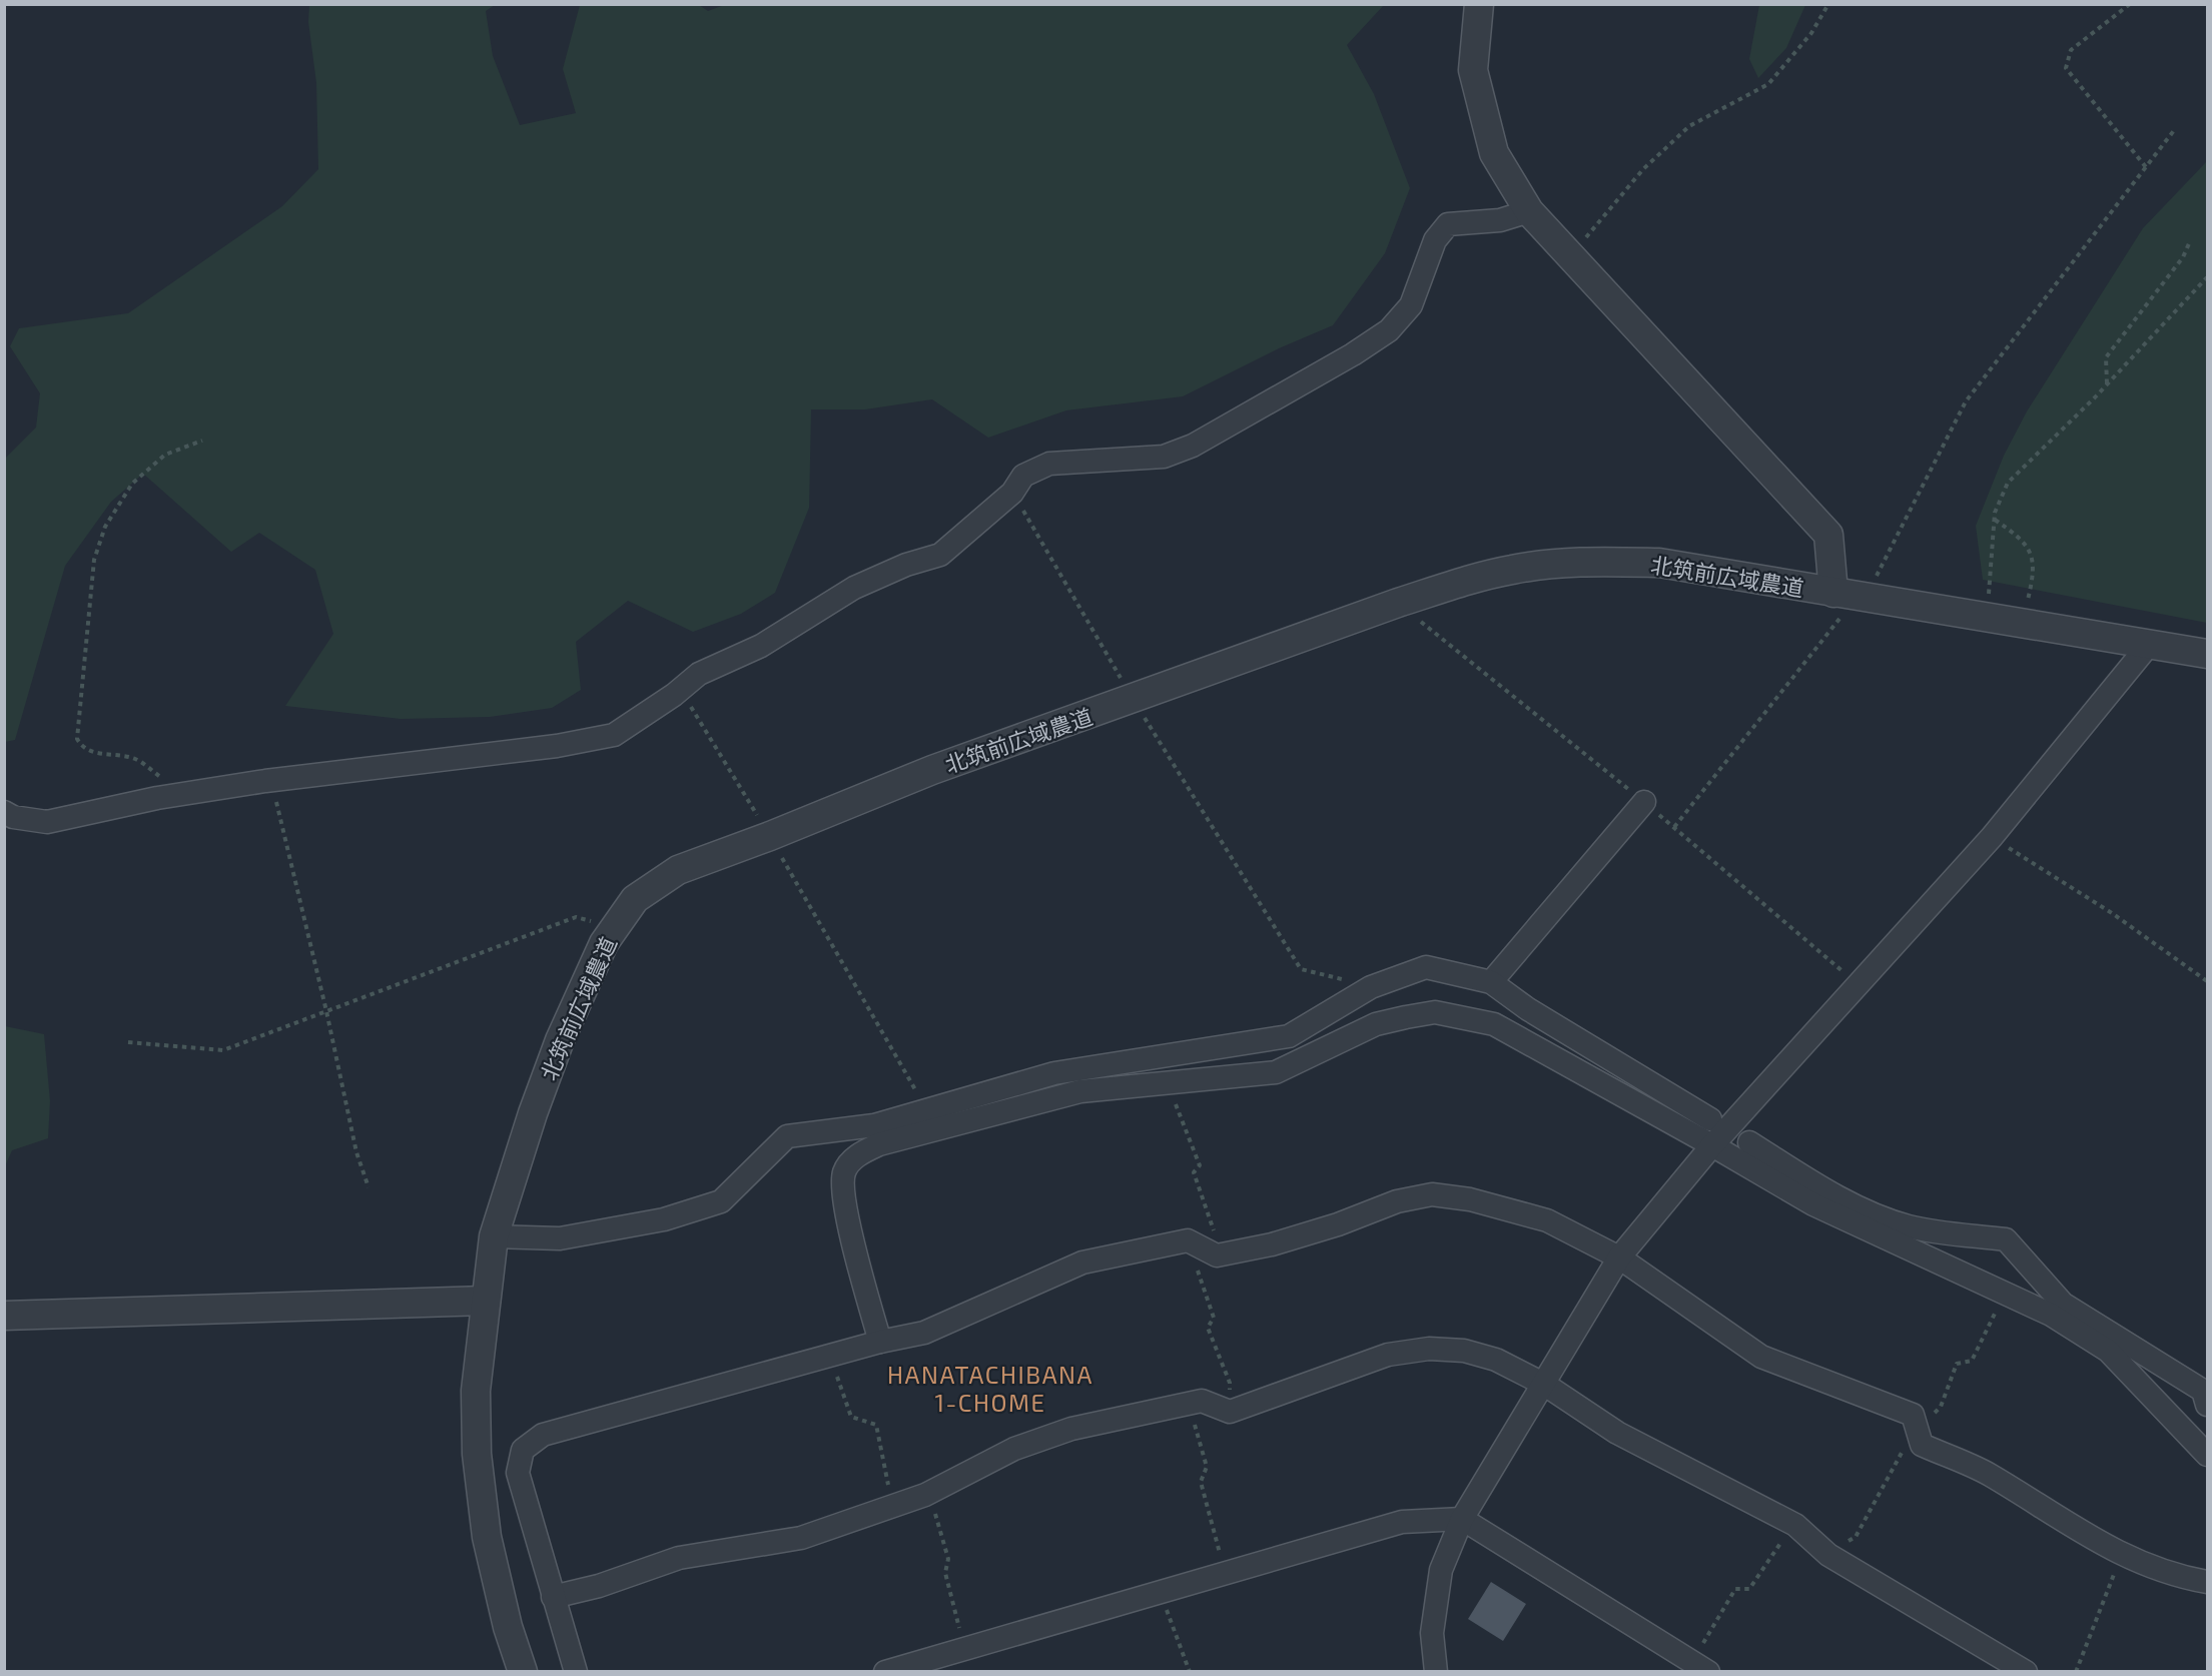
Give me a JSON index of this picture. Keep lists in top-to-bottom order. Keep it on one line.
{"streets":{"street":["北筑前広域農道"]},"districts":["HANATACHIBANA 1-CHOME"]}
